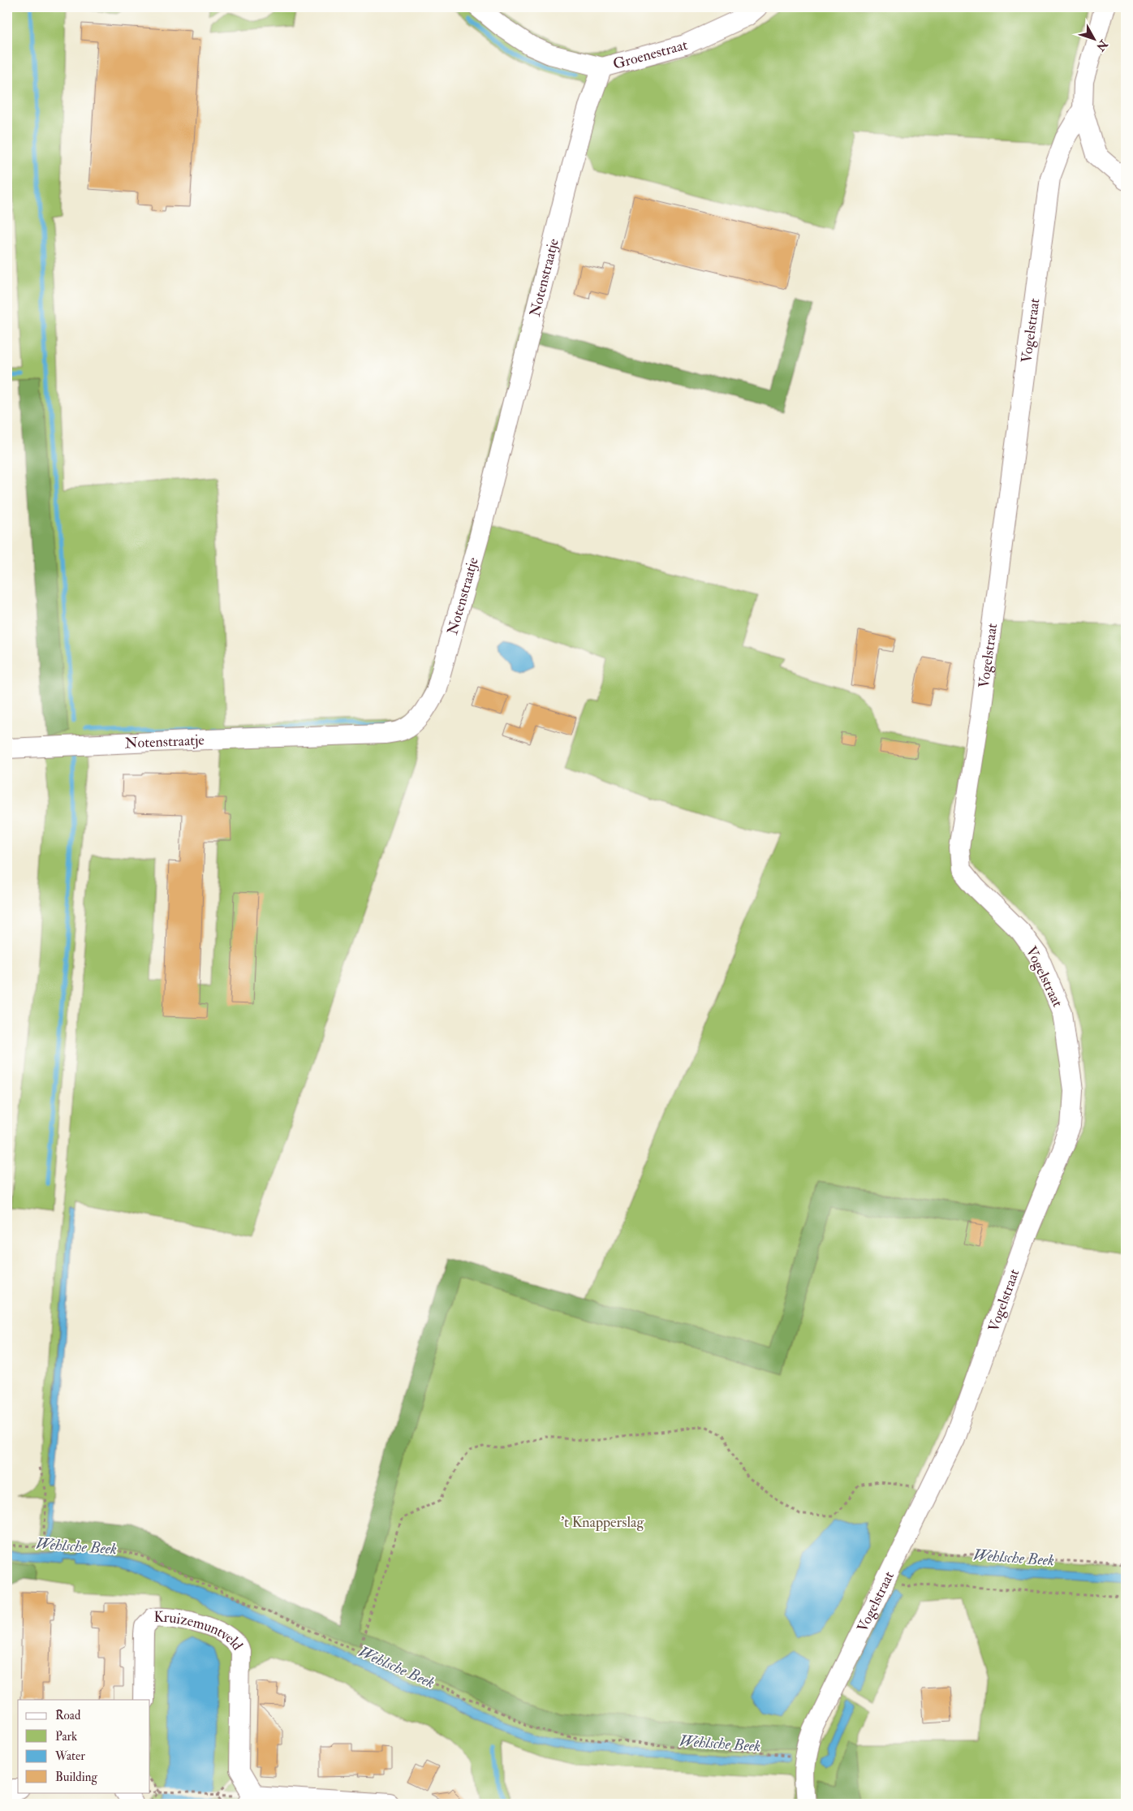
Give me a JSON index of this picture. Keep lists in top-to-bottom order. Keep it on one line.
{"streets":{"street":["Groenestraat","Notenstraatje","Vogelstraat","Kruizemuntveld"]},"crossings":[["Groenestraat","Notenstraatje"]],"water":["Wehlsche Beek"],"parks":["'t Knapperslag"],"legend":["Road","Park","Water","Building"],"north":"bottom right"}
